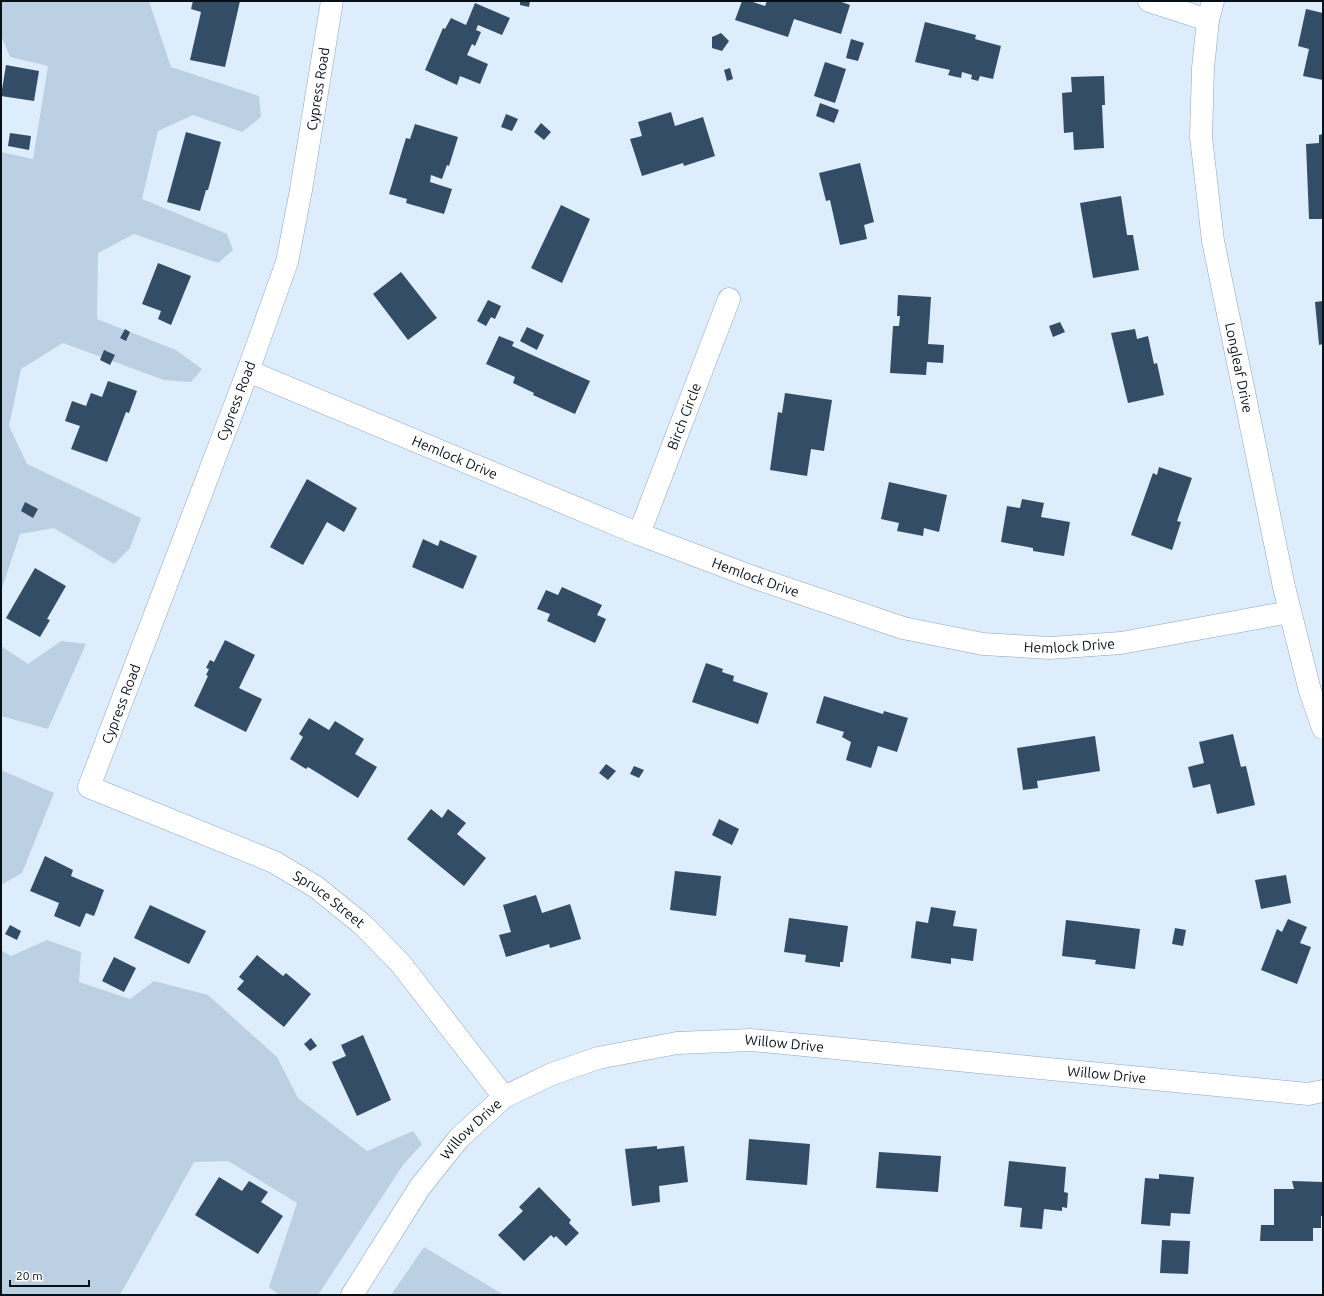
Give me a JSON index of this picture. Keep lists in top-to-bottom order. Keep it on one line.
{"streets":{"street":["Cypress Road","Longleaf Drive","Birch Circle","Hemlock Drive","Spruce Street","Willow Drive"]},"crossings":[["Cypress Road","Hemlock Drive"],["Cypress Road","Spruce Street"],["Longleaf Drive","Hemlock Drive"],["Birch Circle","Hemlock Drive"],["Spruce Street","Willow Drive"]],"scale_bar":"20 m"}
